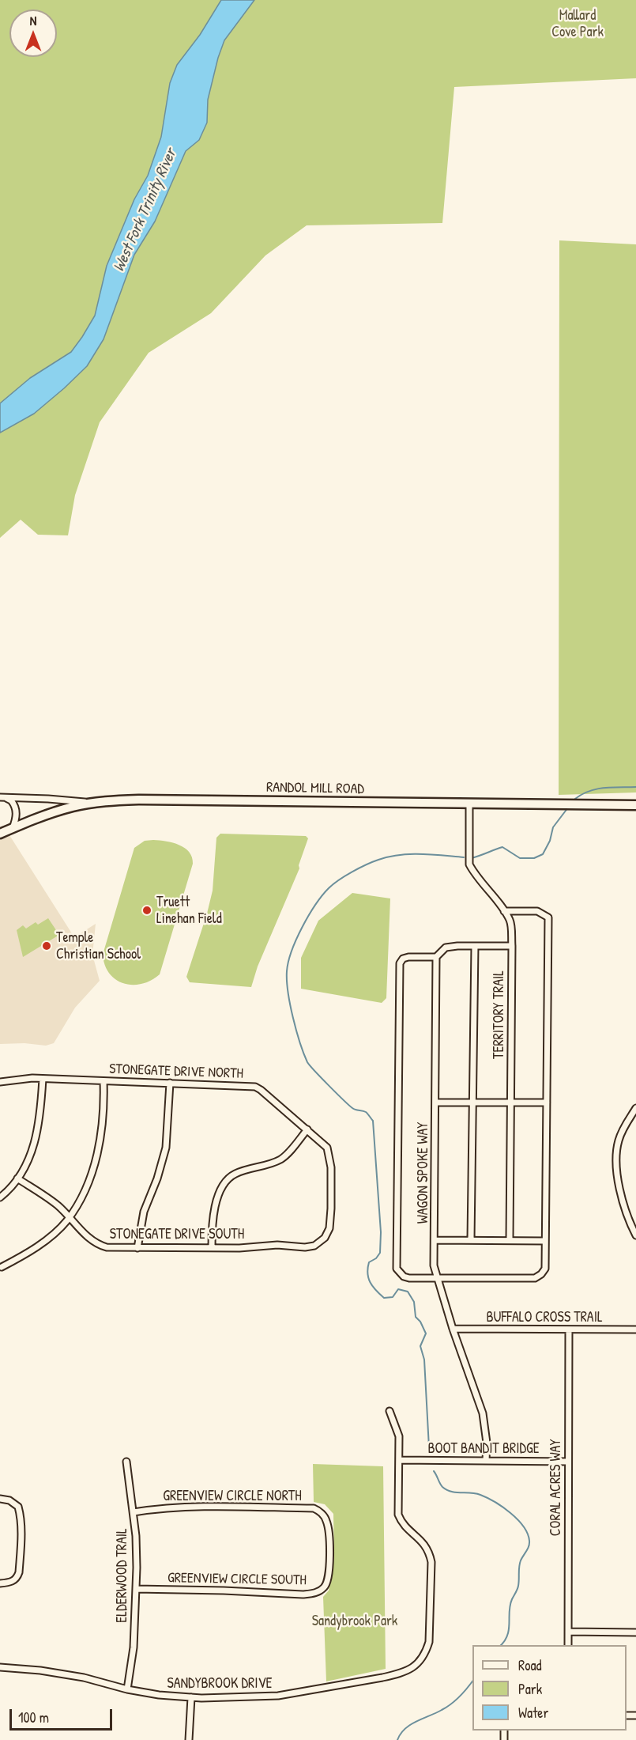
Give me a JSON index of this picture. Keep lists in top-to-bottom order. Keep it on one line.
{"streets":{"main road":["RANDOL MILL ROAD"],"street":["TERRITORY TRAIL","STONEGATE DRIVE NORTH","WAGON SPOKE WAY","STONEGATE DRIVE SOUTH","BUFFALO CROSS TRAIL","BOOT BANDIT BRIDGE","CORAL ACRES WAY","GREENVIEW CIRCLE NORTH","ELDERWOOD TRAIL","GREENVIEW CIRCLE SOUTH","SANDYBROOK DRIVE"]},"crossings":[["RANDOL MILL ROAD","TERRITORY TRAIL"],["STONEGATE DRIVE NORTH","STONEGATE DRIVE SOUTH"],["WAGON SPOKE WAY","BUFFALO CROSS TRAIL"],["WAGON SPOKE WAY","BOOT BANDIT BRIDGE"],["BUFFALO CROSS TRAIL","CORAL ACRES WAY"],["BOOT BANDIT BRIDGE","CORAL ACRES WAY"],["BOOT BANDIT BRIDGE","SANDYBROOK DRIVE"],["GREENVIEW CIRCLE NORTH","ELDERWOOD TRAIL"],["GREENVIEW CIRCLE NORTH","GREENVIEW CIRCLE SOUTH"],["ELDERWOOD TRAIL","GREENVIEW CIRCLE SOUTH"],["ELDERWOOD TRAIL","SANDYBROOK DRIVE"]],"water":["West Fork Trinity River"],"parks":["Mallard Cove Park","Sandybrook Park"],"places":["Truett Linehan Field","Temple Christian School"],"legend":["Road","Park","Water"],"scale_bar":"100 m","north":"top"}
